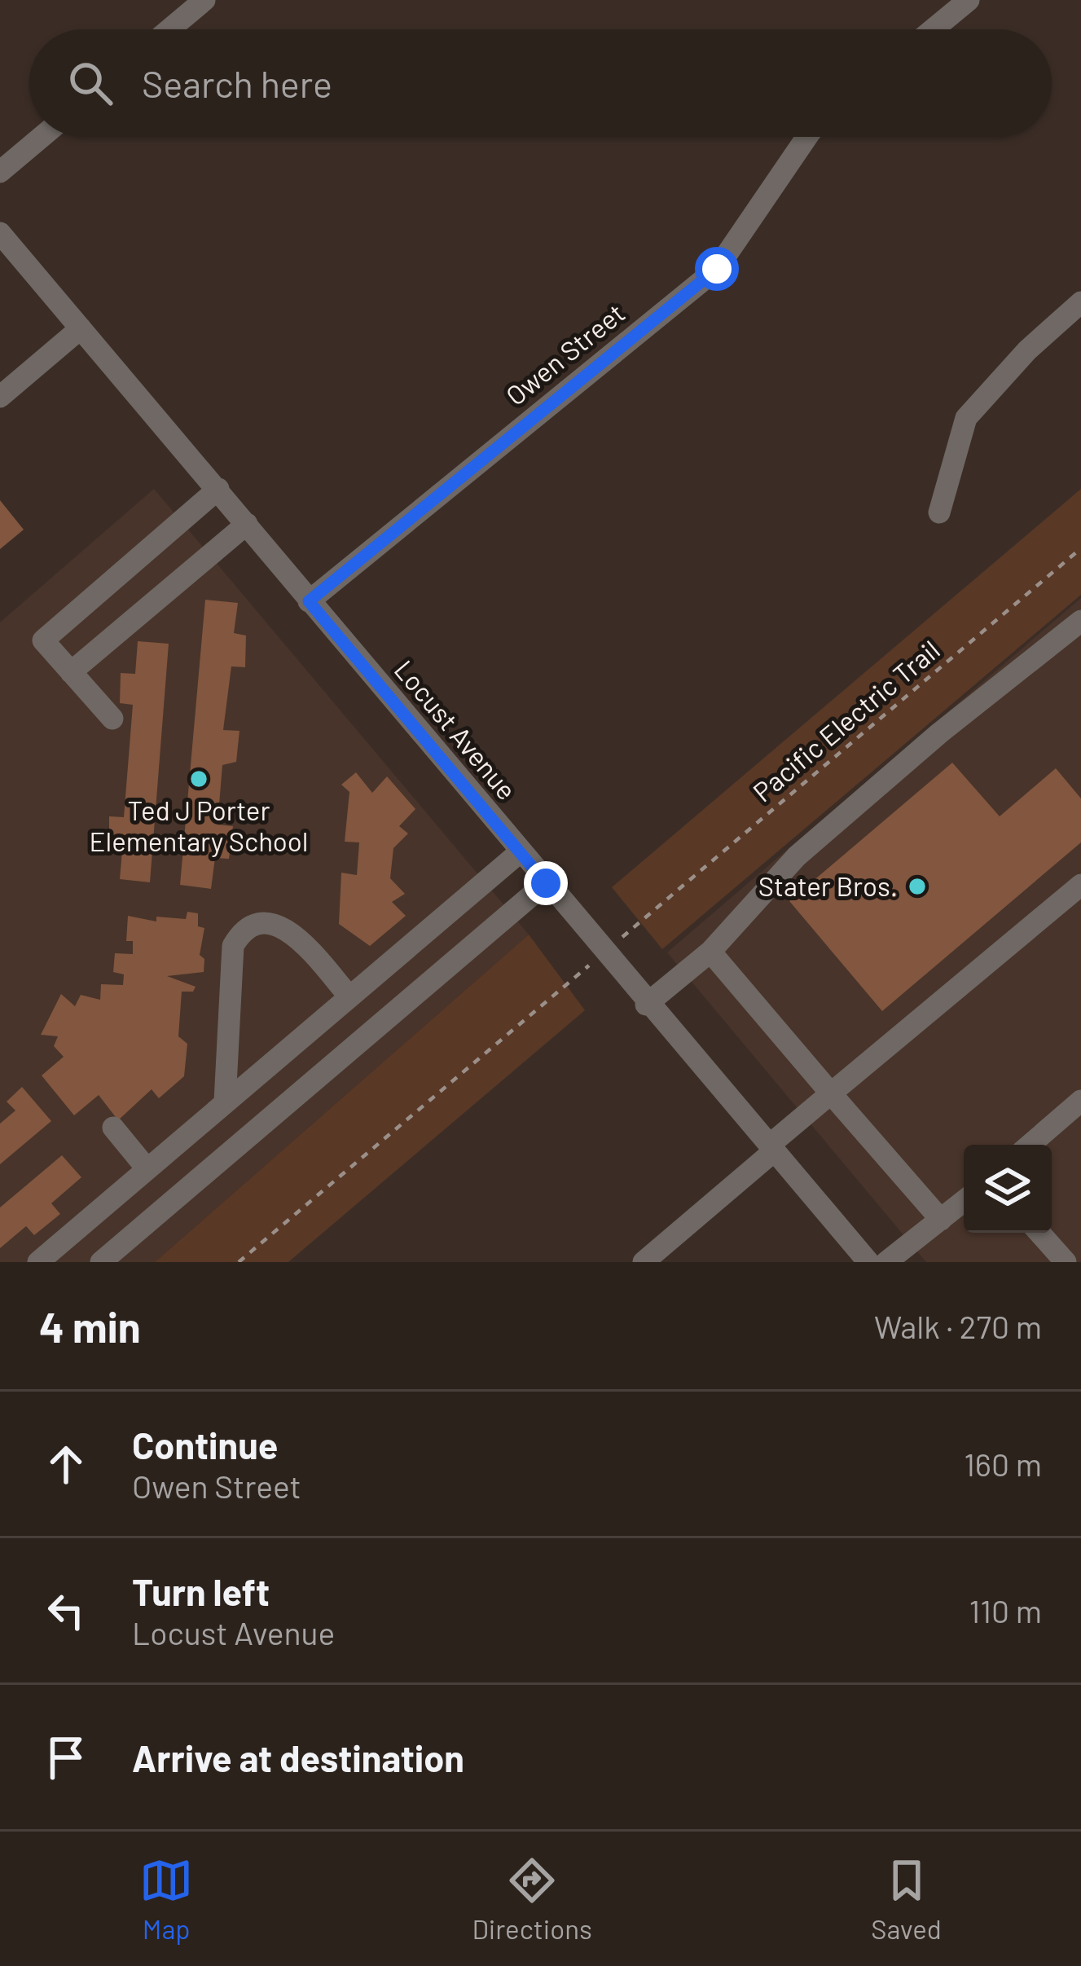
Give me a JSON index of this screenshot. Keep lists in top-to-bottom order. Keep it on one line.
{"streets":{"street":["Owen Street","Locust Avenue"],"path":["Pacific Electric Trail"]},"crossings":[["Owen Street","Locust Avenue"]],"places":["Ted J Porter Elementary School","Stater Bros."],"page":{"search":"Search here","heading":["4 min","Walk · 270 m"],"list":[["Continue","Owen Street","160 m"],["Turn left","Locust Avenue","110 m"],"Arrive at destination"],"nav":["Map","Directions","Saved"]}}
